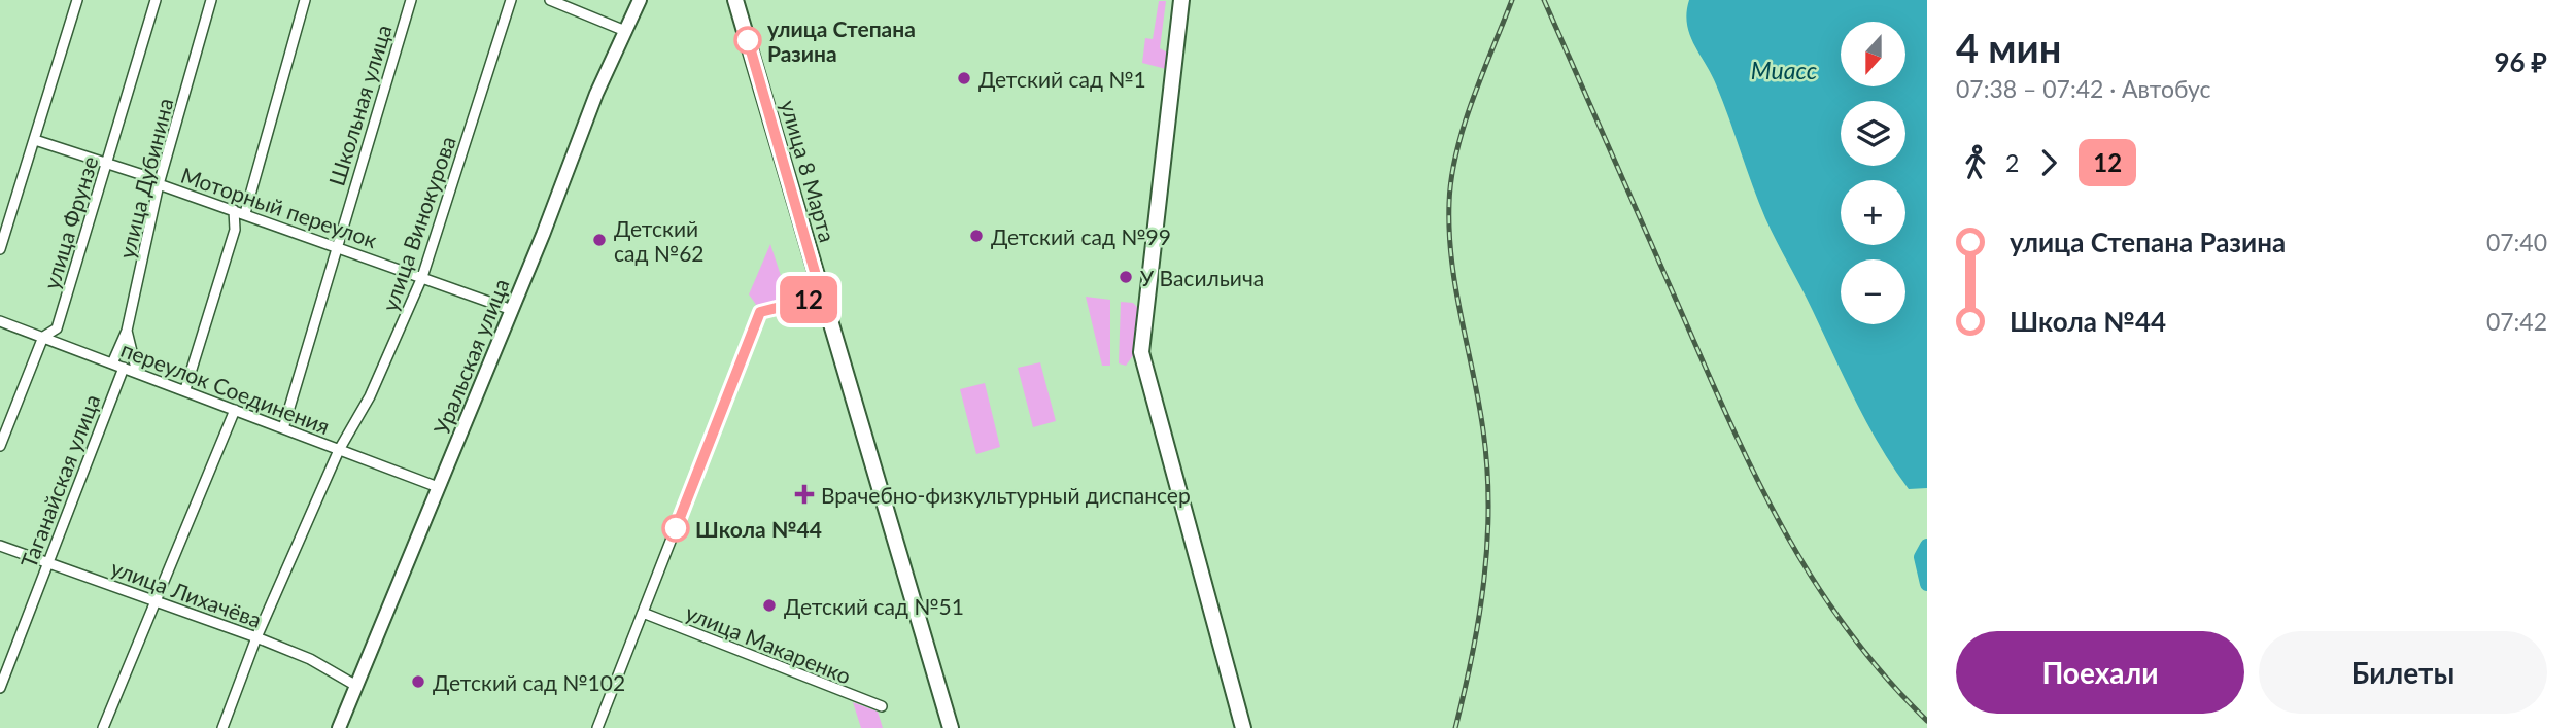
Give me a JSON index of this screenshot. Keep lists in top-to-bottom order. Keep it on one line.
{"streets":{"main road":["улица 8 Марта"],"street":["Школьная улица","улица Дубинина","Моторный переулок","улица Фрунзе","улица Винокурова","Уральская улица","переулок Соединения","Таганайская улица","улица Лихачёва","улица Макаренко"]},"crossings":[["Школьная улица","Моторный переулок"],["Школьная улица","переулок Соединения"],["улица Дубинина","Моторный переулок"],["улица Дубинина","переулок Соединения"],["Моторный переулок","улица Фрунзе"],["Моторный переулок","улица Винокурова"],["Моторный переулок","Уральская улица"],["улица Фрунзе","переулок Соединения"],["улица Винокурова","переулок Соединения"],["улица Винокурова","улица Лихачёва"],["Уральская улица","переулок Соединения"],["Уральская улица","улица Лихачёва"],["переулок Соединения","Таганайская улица"],["Таганайская улица","улица Лихачёва"]],"water":["Миасс"],"places":{"other":["улица Степана Разина","Детский сад №1","Детский сад №99","Детский сад №62","У Васильича","Школа №44","Детский сад №51","Детский сад №102"],"health":["Врачебно-физкультурный диспансер"]},"lines":["bus line 12"],"north":"bottom","page":{"on_map":"12","heading":["4 мин","07:38 – 07:42 · Автобус","96 ₽"],"map_buttons":["+","−"],"legs":["2","12"],"list":[{"name":"улица Степана Разина","value":"07:40"},{"name":"Школа №44","value":"07:42"}],"buttons":["Поехали","Билеты"]}}
